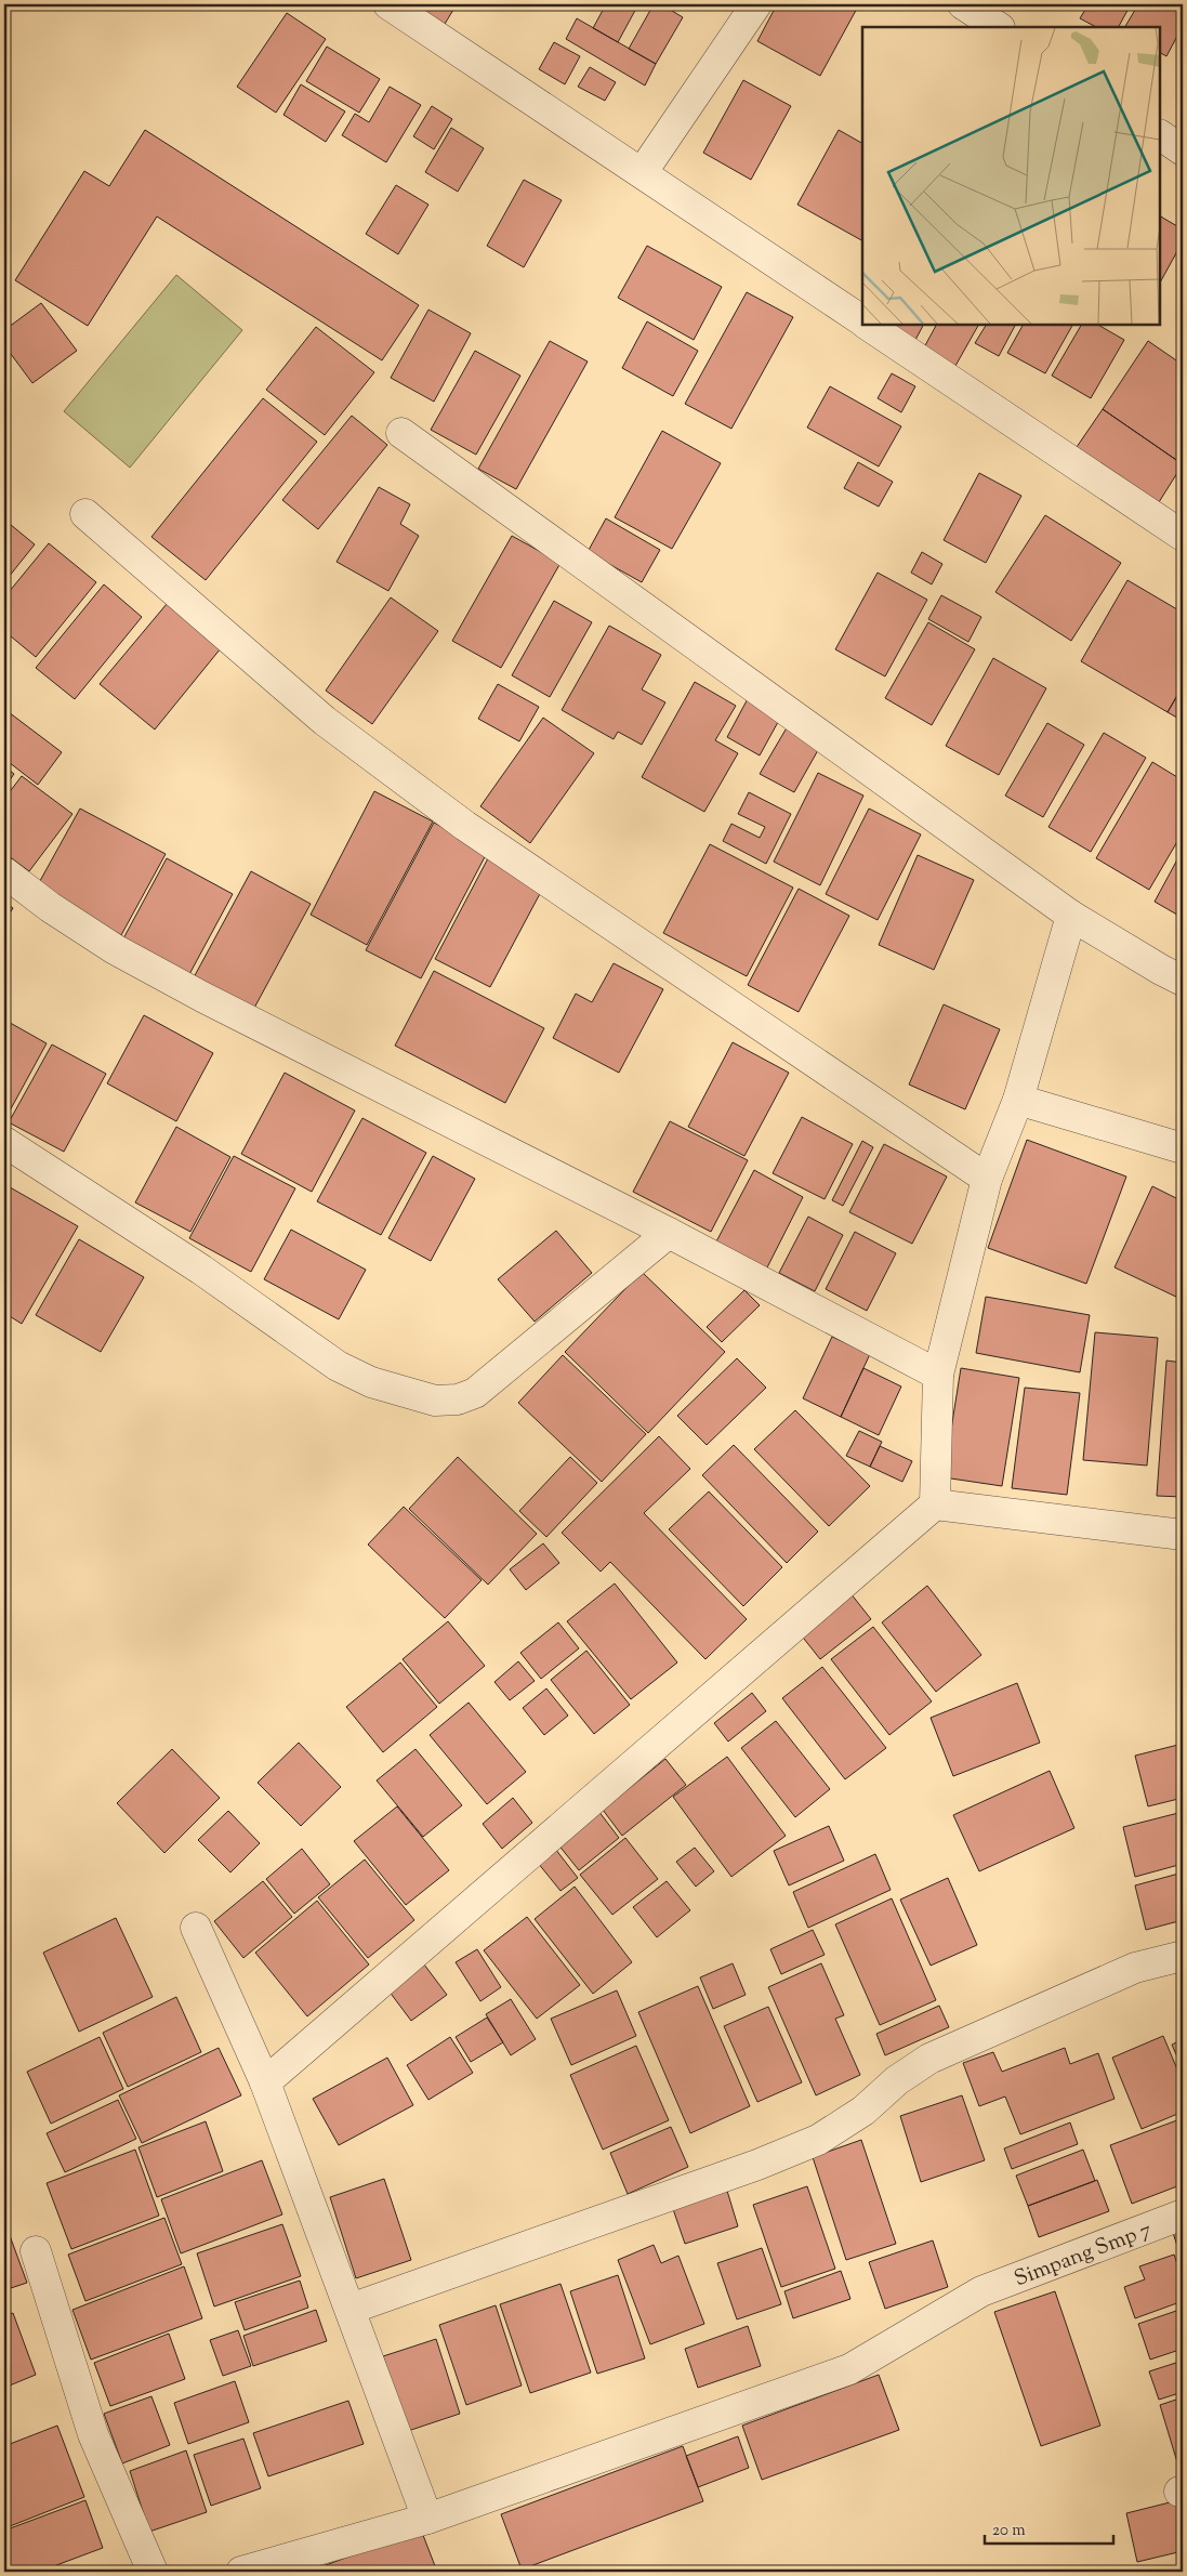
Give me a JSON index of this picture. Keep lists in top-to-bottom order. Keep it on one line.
{"streets":{"street":["Simpang Smp 7"]},"scale_bar":"20 m"}
